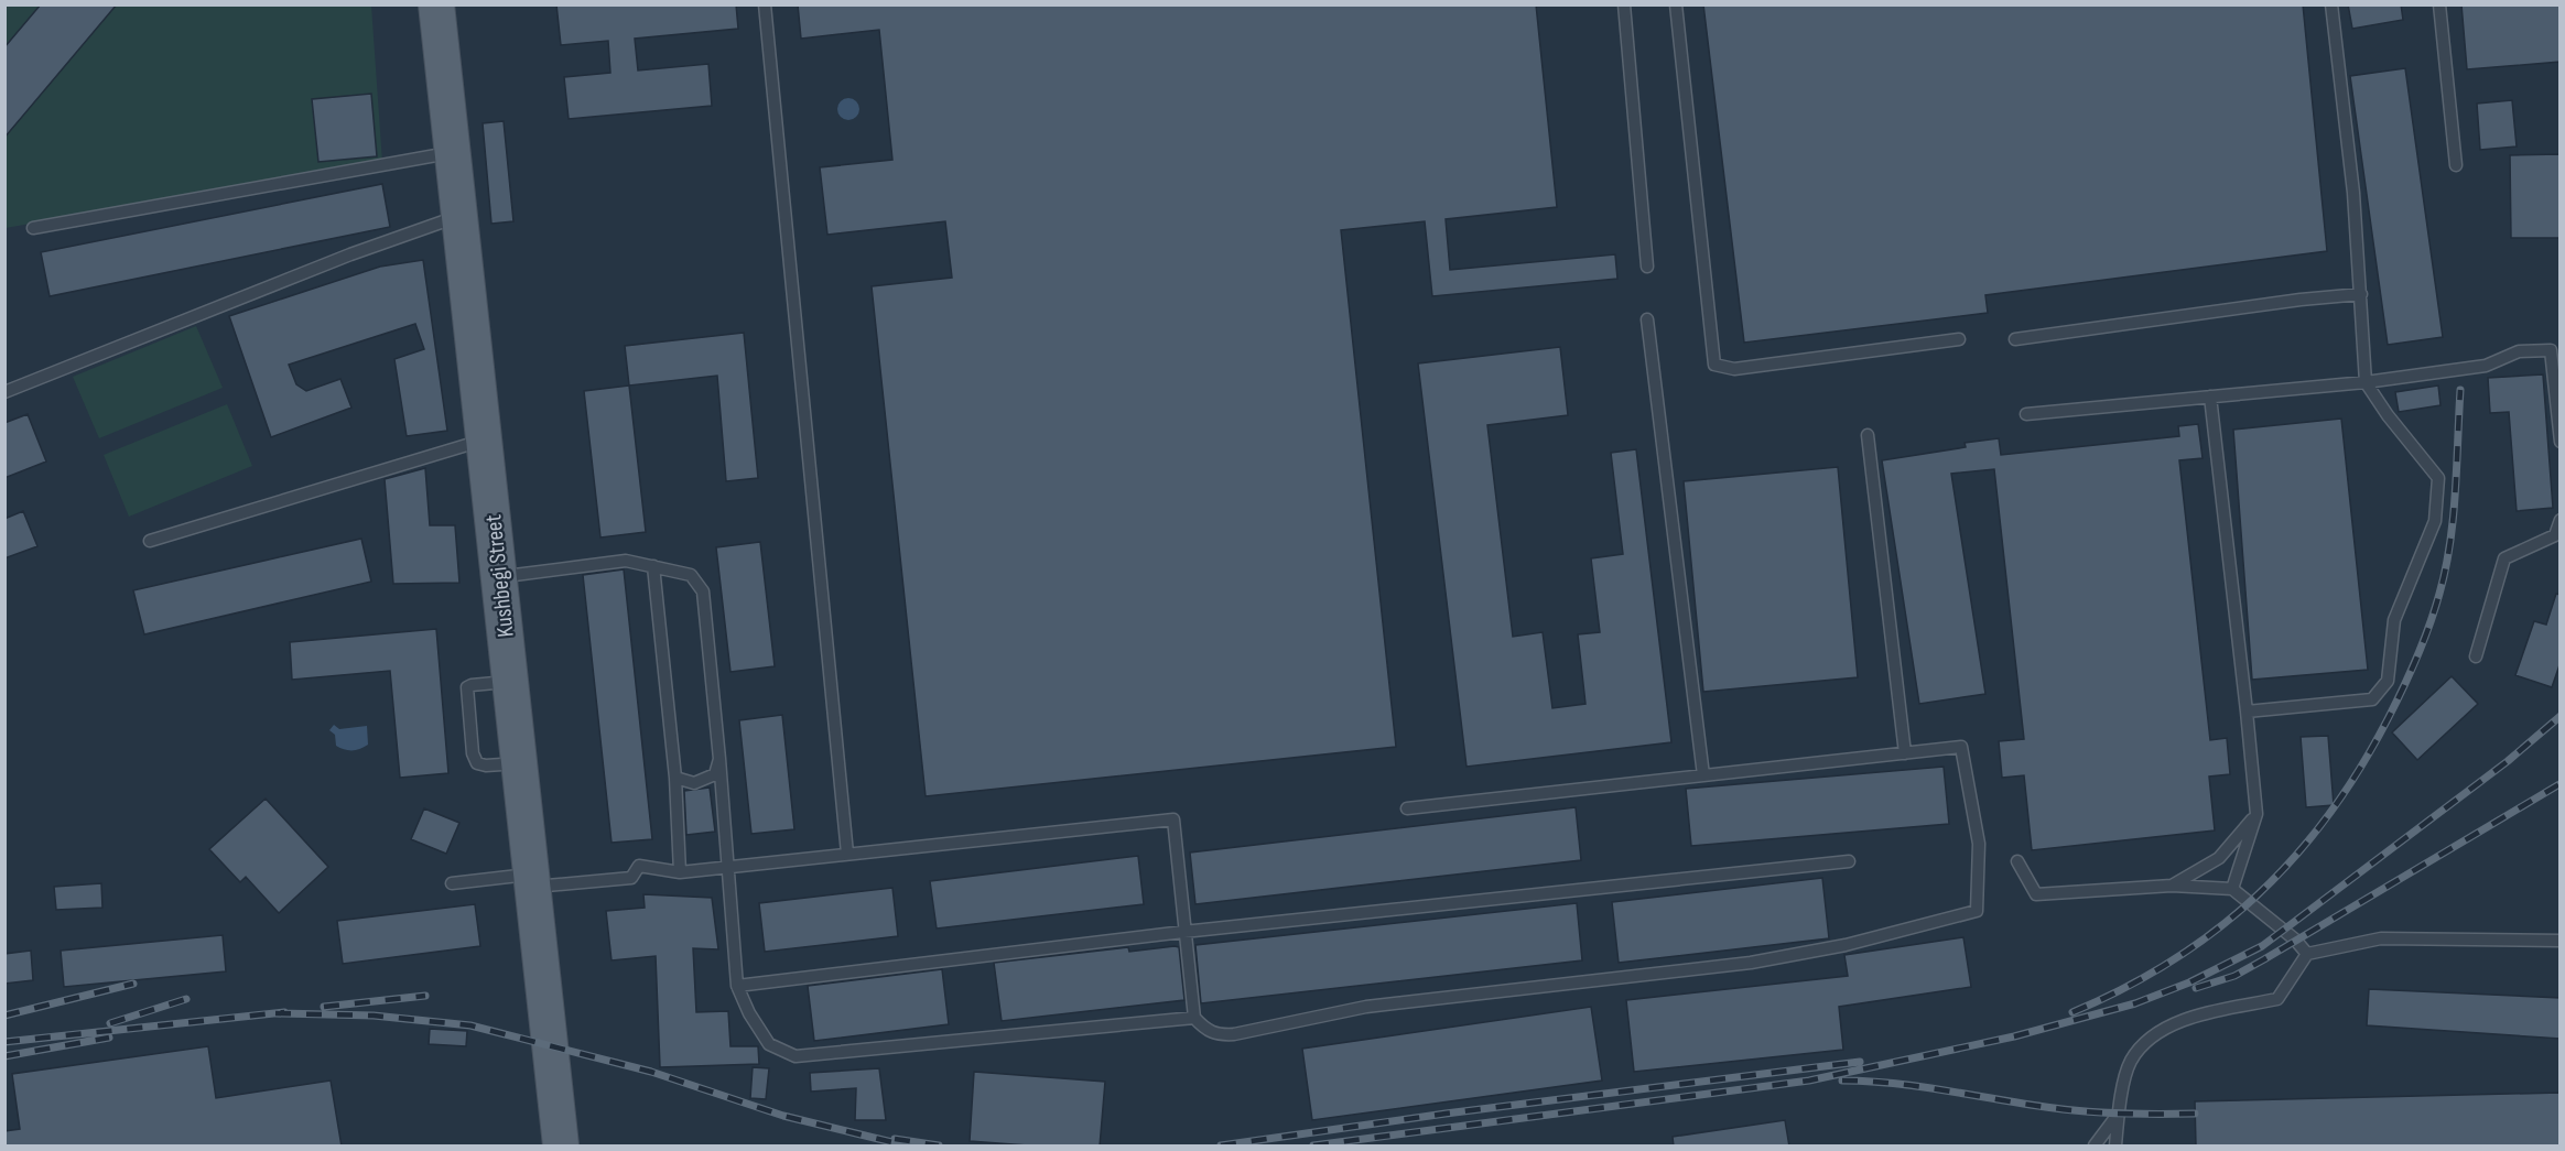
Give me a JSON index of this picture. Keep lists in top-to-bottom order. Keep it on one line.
{"streets":{"main road":["Kushbegi Street"]}}
